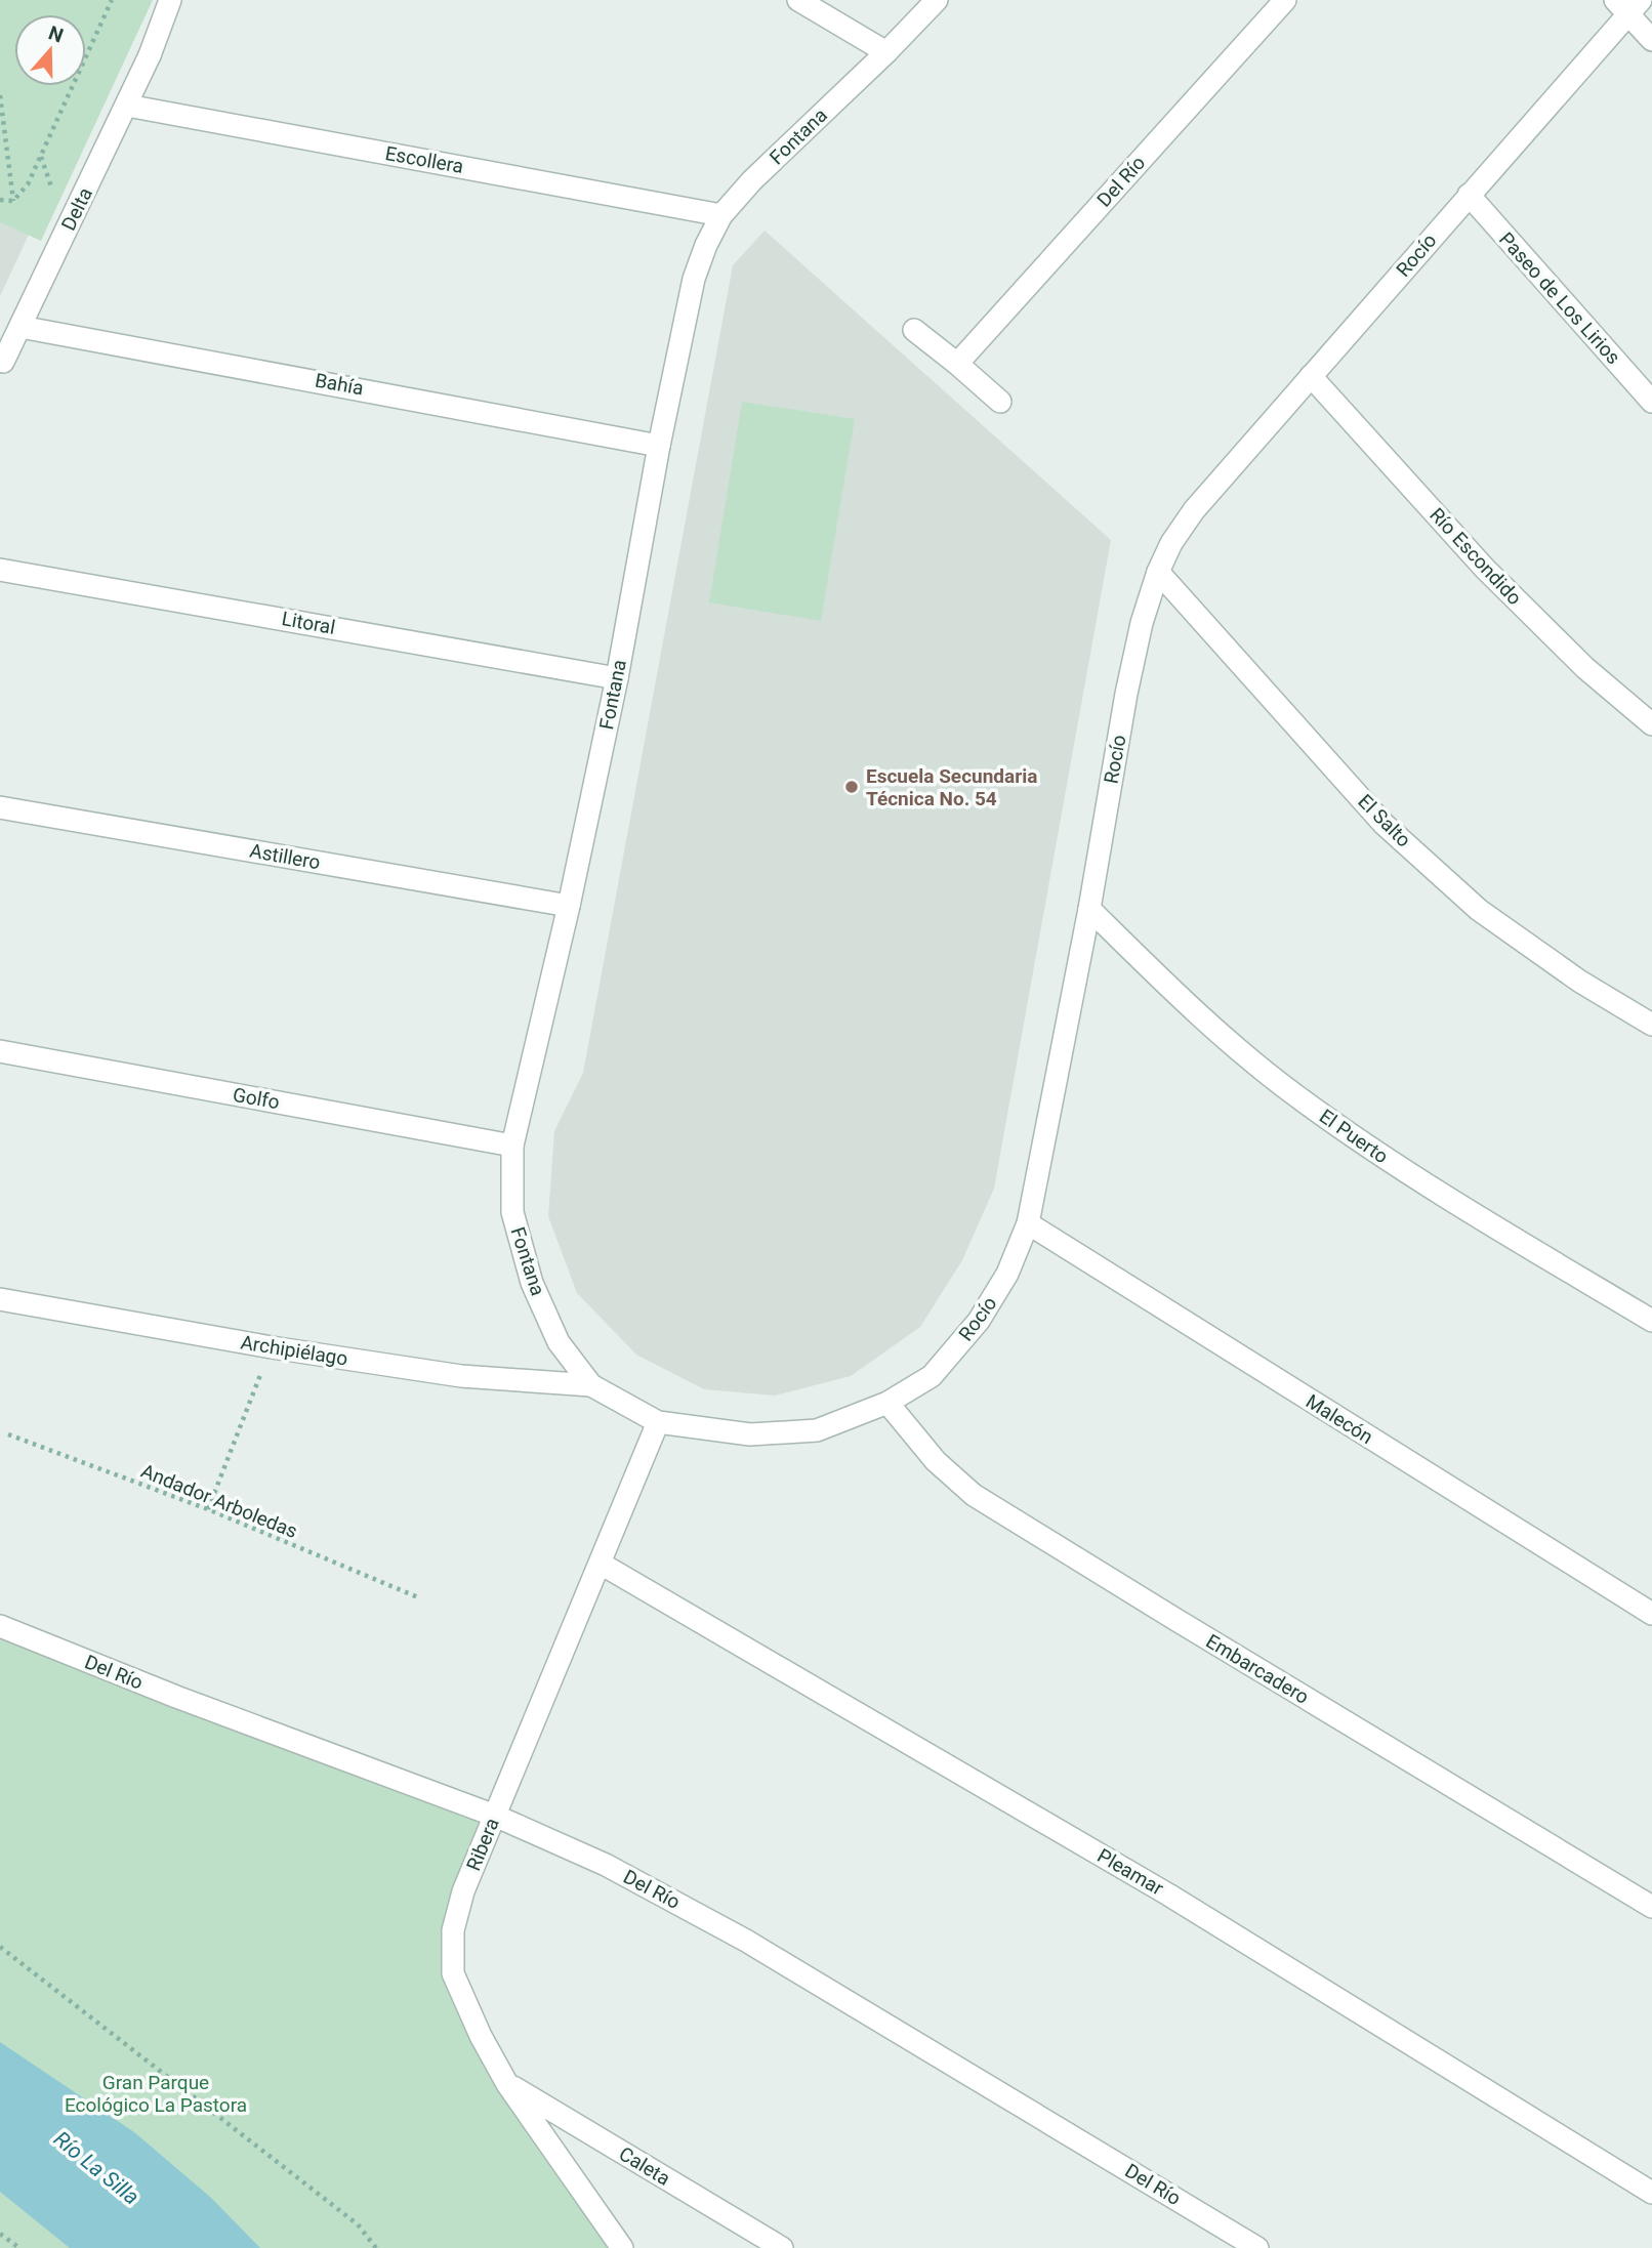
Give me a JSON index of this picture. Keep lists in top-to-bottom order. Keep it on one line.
{"streets":{"street":["Fontana","Escollera","Del Río","Delta","Rocío","Paseo de Los Lirios","Bahía","Río Escondido","Litoral","El Salto","Astillero","Golfo","El Puerto","Archipiélago","Malecón","Embarcadero","Ribera","Pleamar","Caleta"],"path":["Andador Arboledas"]},"crossings":[["Fontana","Escollera"],["Fontana","Rocío"],["Fontana","Bahía"],["Fontana","Litoral"],["Fontana","Astillero"],["Fontana","Golfo"],["Fontana","Archipiélago"],["Fontana","Ribera"],["Escollera","Delta"],["Del Río","Ribera"],["Delta","Bahía"],["Rocío","Paseo de Los Lirios"],["Rocío","Río Escondido"],["Rocío","El Salto"],["Rocío","El Puerto"],["Rocío","Malecón"],["Rocío","Embarcadero"],["Rocío","Ribera"],["Ribera","Pleamar"],["Ribera","Caleta"]],"water":["Río La Silla"],"parks":["Gran Parque Ecológico La Pastora"],"places":["Escuela Secundaria Técnica No. 54"],"north":"top"}
